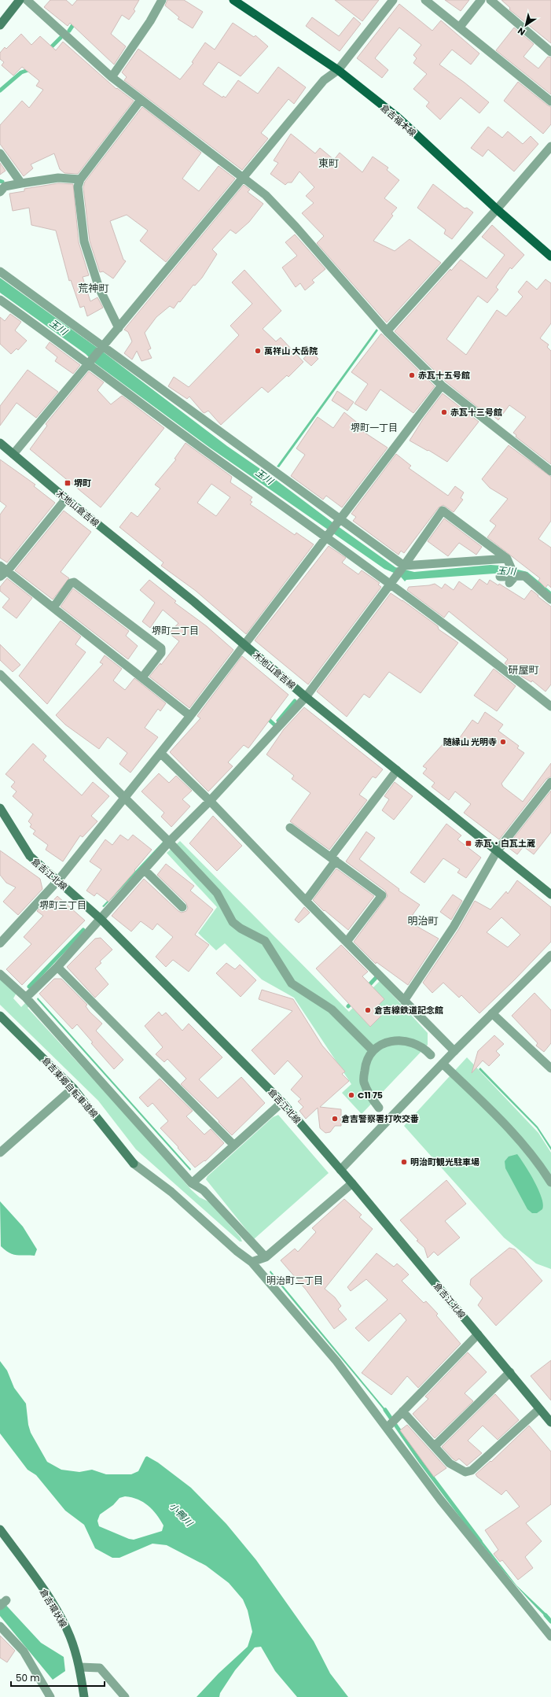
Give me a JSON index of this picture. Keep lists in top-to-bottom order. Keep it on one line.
{"streets":{"main road":["倉吉福本線","木地山倉吉線","倉吉江北線","倉吉東郷自転車道線","倉吉環状線"]},"districts":["東町","荒神町","堺町一丁目","堺町二丁目","研屋町","堺町三丁目","明治町","明治町二丁目"],"water":["玉川","小鴨川"],"places":{"other":["萬祥山 大岳院","赤瓦十五号館","赤瓦十三号館","随縁山 光明寺","倉吉線鉄道記念館","C11 75","倉吉警察署打吹交番","明治町観光駐車場"],"transit":["堺町","赤瓦・白瓦土蔵"]},"scale_bar":"50 m","north":"bottom left"}
